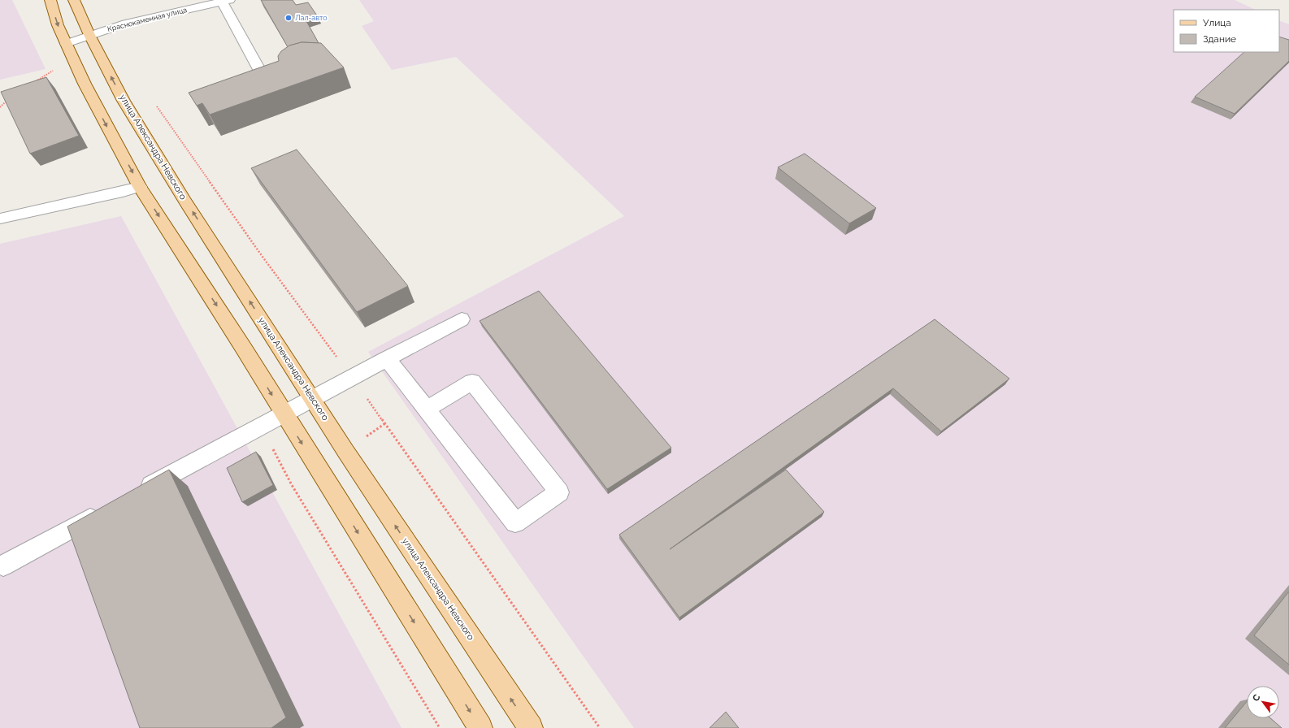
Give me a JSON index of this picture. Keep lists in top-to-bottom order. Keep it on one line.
{"streets":{"main road":["улица Александра Невского"],"street":["Краснокаменная улица"]},"crossings":[["Краснокаменная улица","улица Александра Невского"]],"places":["Лал-авто"],"legend":["Улица","Здание"],"north":"top left"}
